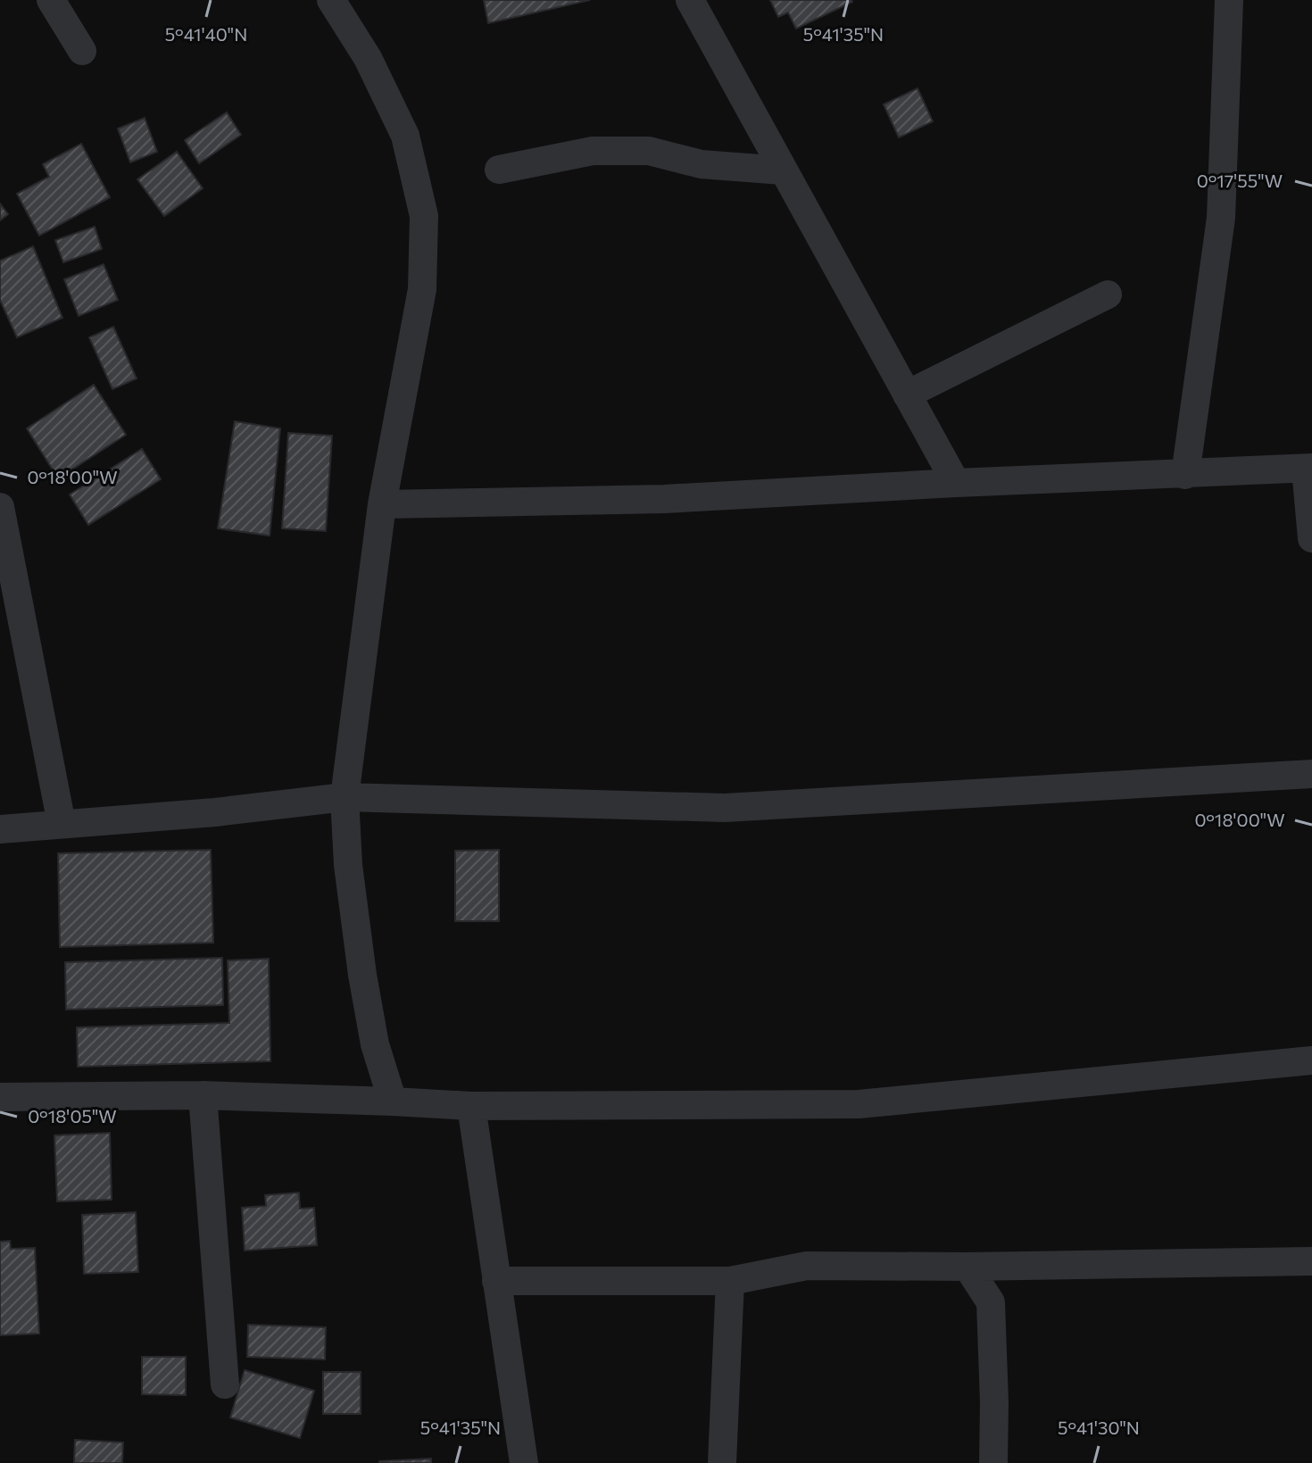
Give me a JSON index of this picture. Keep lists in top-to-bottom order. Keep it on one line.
{"coordinates":["5°41'40\"N","5°41'35\"N","0°17'55\"W","0°18'00\"W","0°18'05\"W","5°41'30\"N"]}
